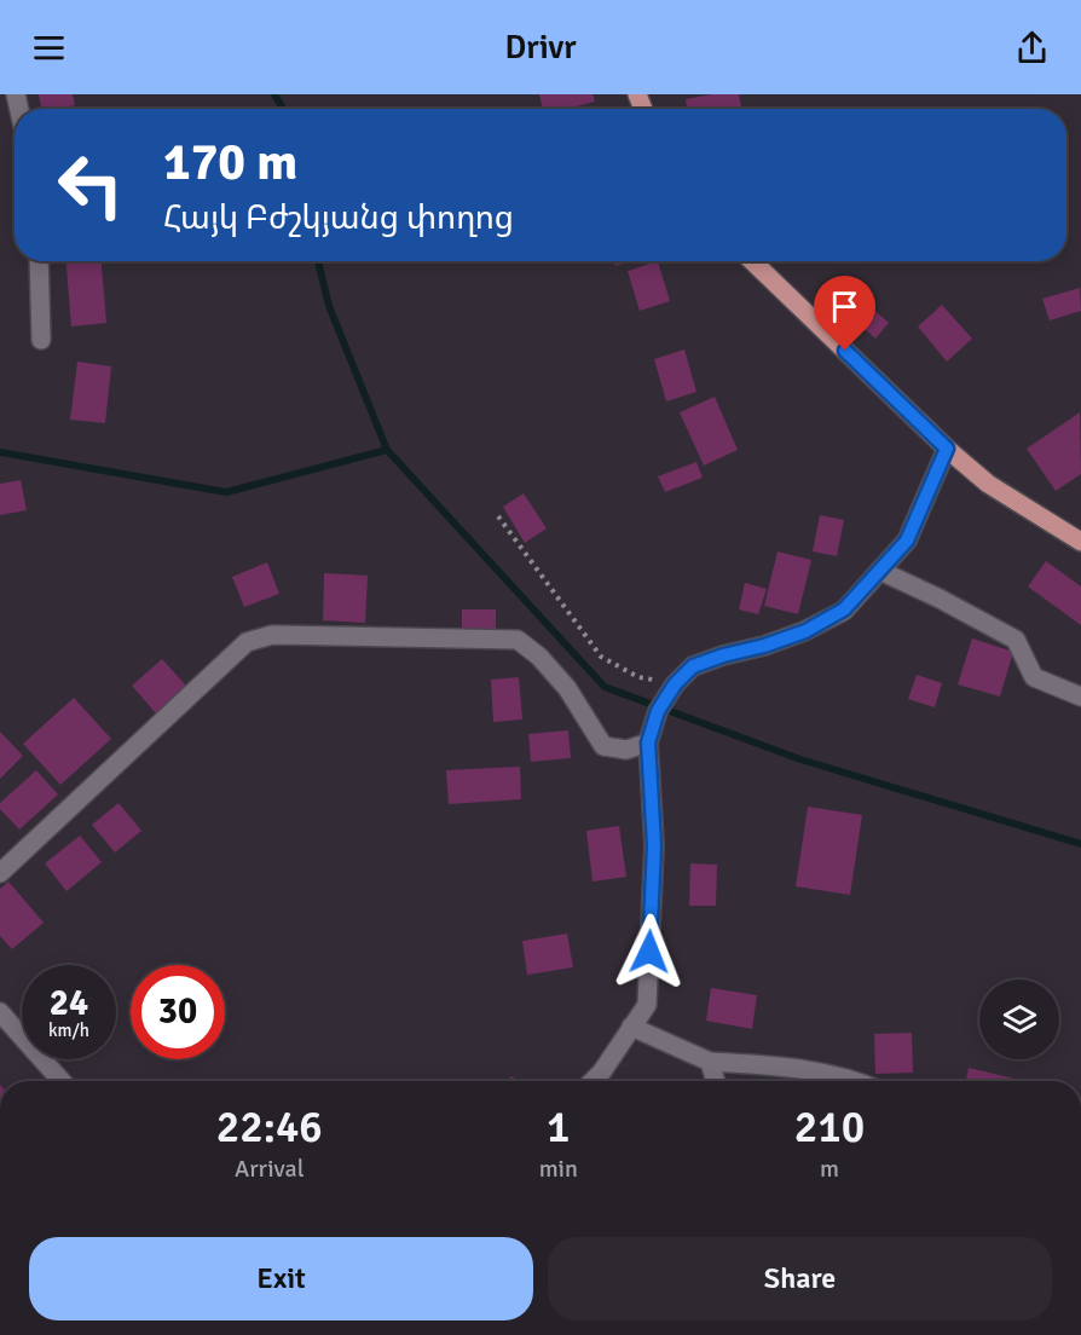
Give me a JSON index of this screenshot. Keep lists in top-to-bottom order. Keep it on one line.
{"page":{"header":"Drivr","turn":["170 m","Հայկ Բժշկյանց փողոց"],"speed":"24 km/h","limit":"30","eta":["22:46","Arrival","1","min","210","m"],"buttons":["Exit","Share"]}}
